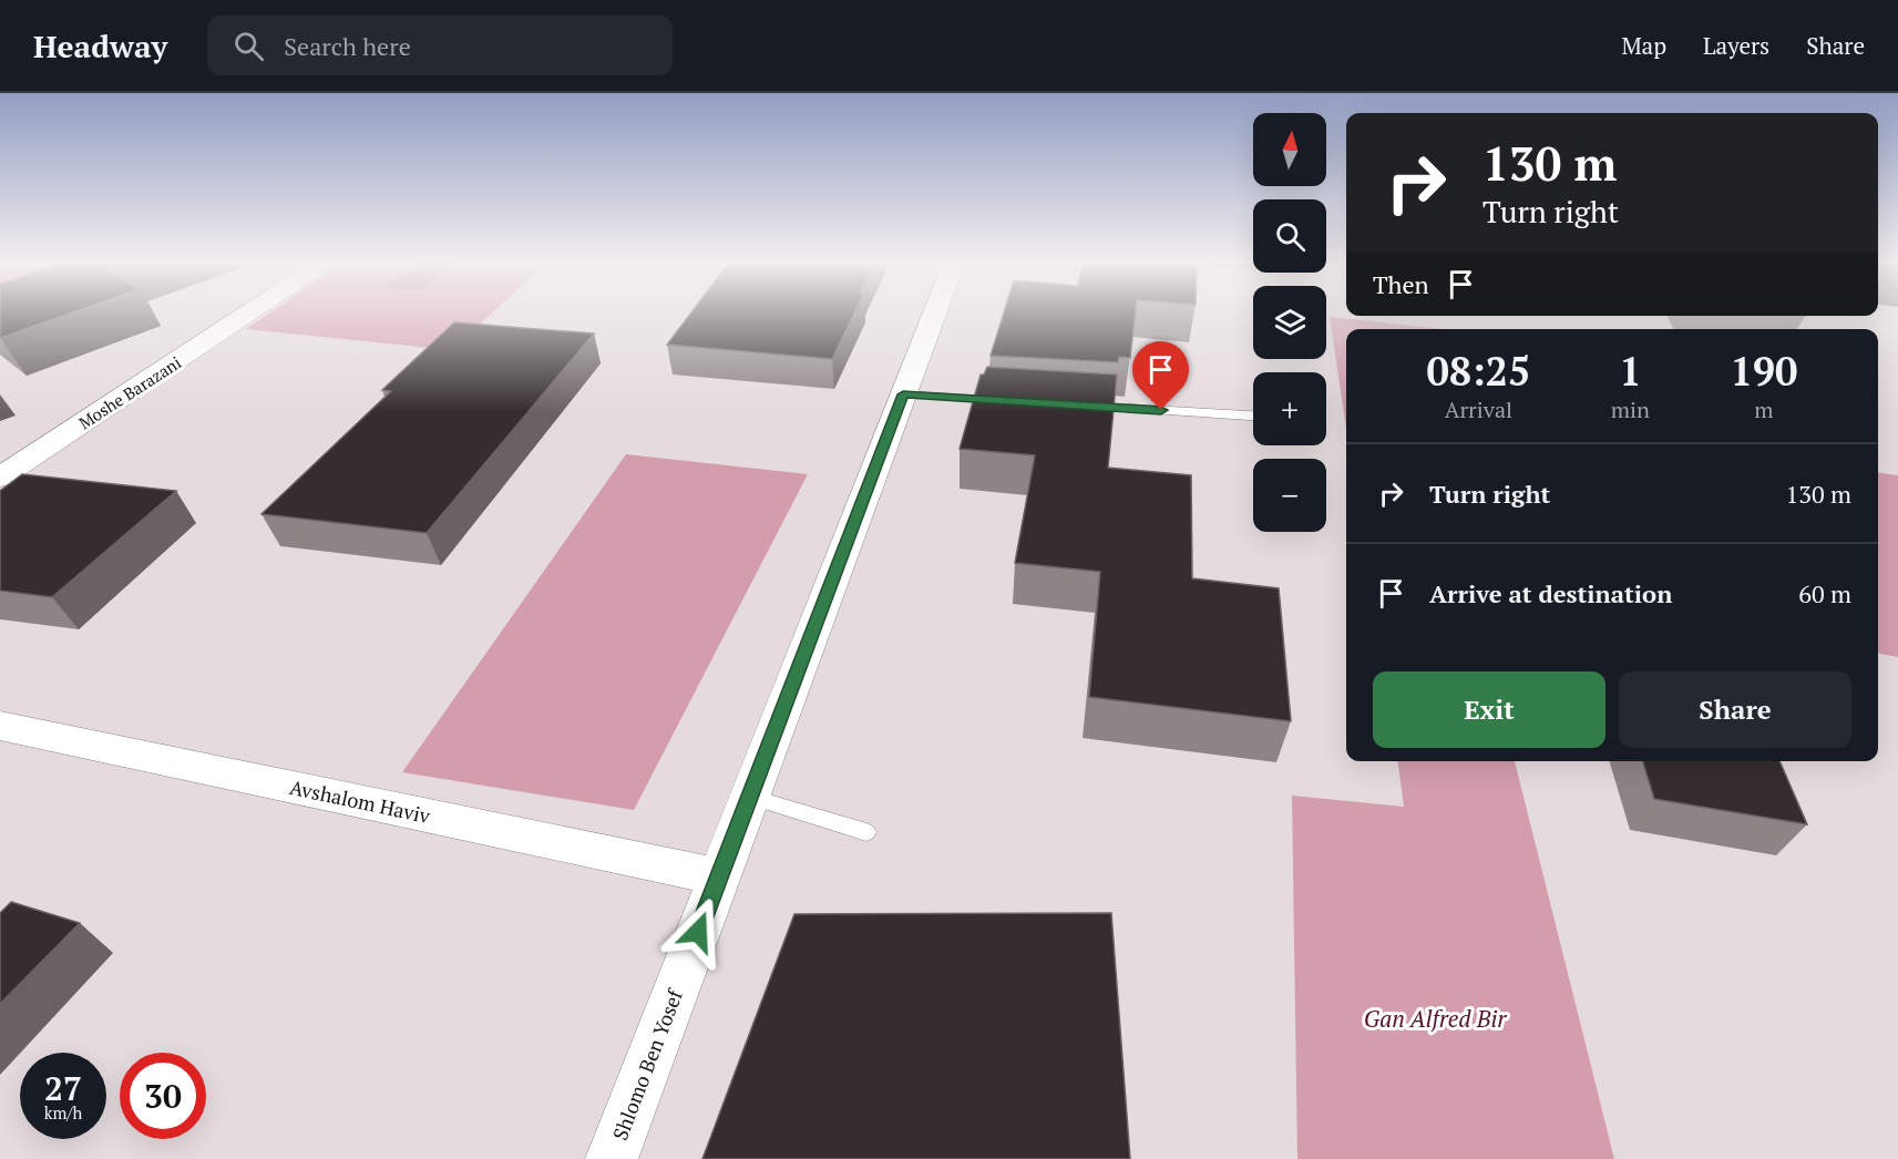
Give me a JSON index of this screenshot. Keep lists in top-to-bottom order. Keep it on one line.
{"streets":{"street":["Moshe Barazani","Avshalom Haviv","Shlomo Ben Yosef"]},"crossings":[["Avshalom Haviv","Shlomo Ben Yosef"]],"parks":["Gan Alfred Bir"],"north":"top","page":{"header":"Headway","search":"Search here","nav":["Map","Layers","Share"],"map_buttons":["+","−"],"turn":["130 m","Turn right"],"then":"Then","eta":["08:25","Arrival","1","min","190","m"],"list":[{"name":"Turn right","value":"130 m"},{"name":"Arrive at destination","value":"60 m"}],"buttons":["Exit","Share"],"speed":"27 km/h","limit":"30"}}
